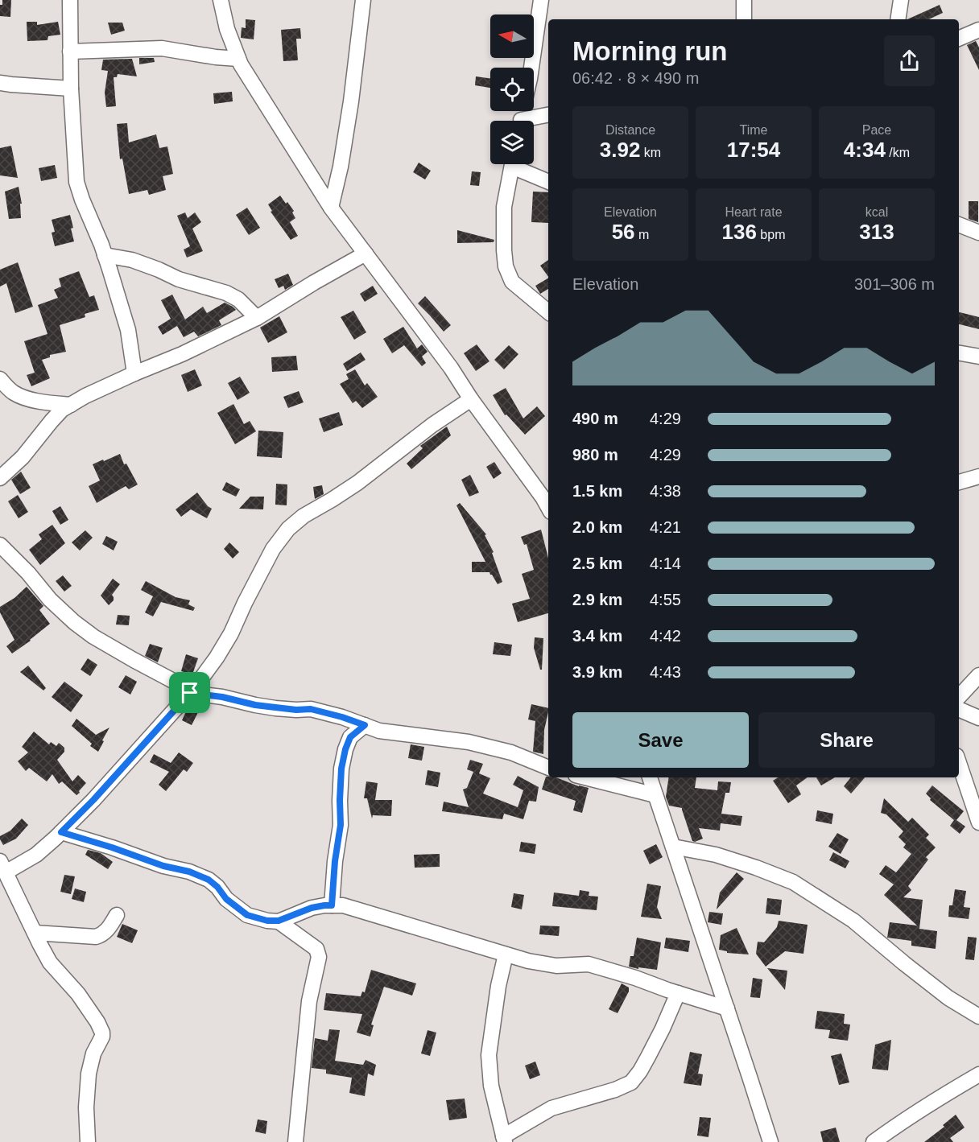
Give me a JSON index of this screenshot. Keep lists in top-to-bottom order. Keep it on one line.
{"north":"left","page":{"heading":["Morning run","06:42 · 8 × 490 m"],"stats":[["Distance","3.92 km"],["Time","17:54"],["Pace","4:34 /km"],["Elevation","56 m"],["Heart rate","136 bpm"],["kcal","313"]],"chart":["Elevation","301–306 m"],"list":[{"name":"490 m","note":"4:29"},{"name":"980 m","note":"4:29"},{"name":"1.5 km","note":"4:38"},{"name":"2.0 km","note":"4:21"},{"name":"2.5 km","note":"4:14"},{"name":"2.9 km","note":"4:55"},{"name":"3.4 km","note":"4:42"},{"name":"3.9 km","note":"4:43"}],"buttons":["Save","Share"]}}
